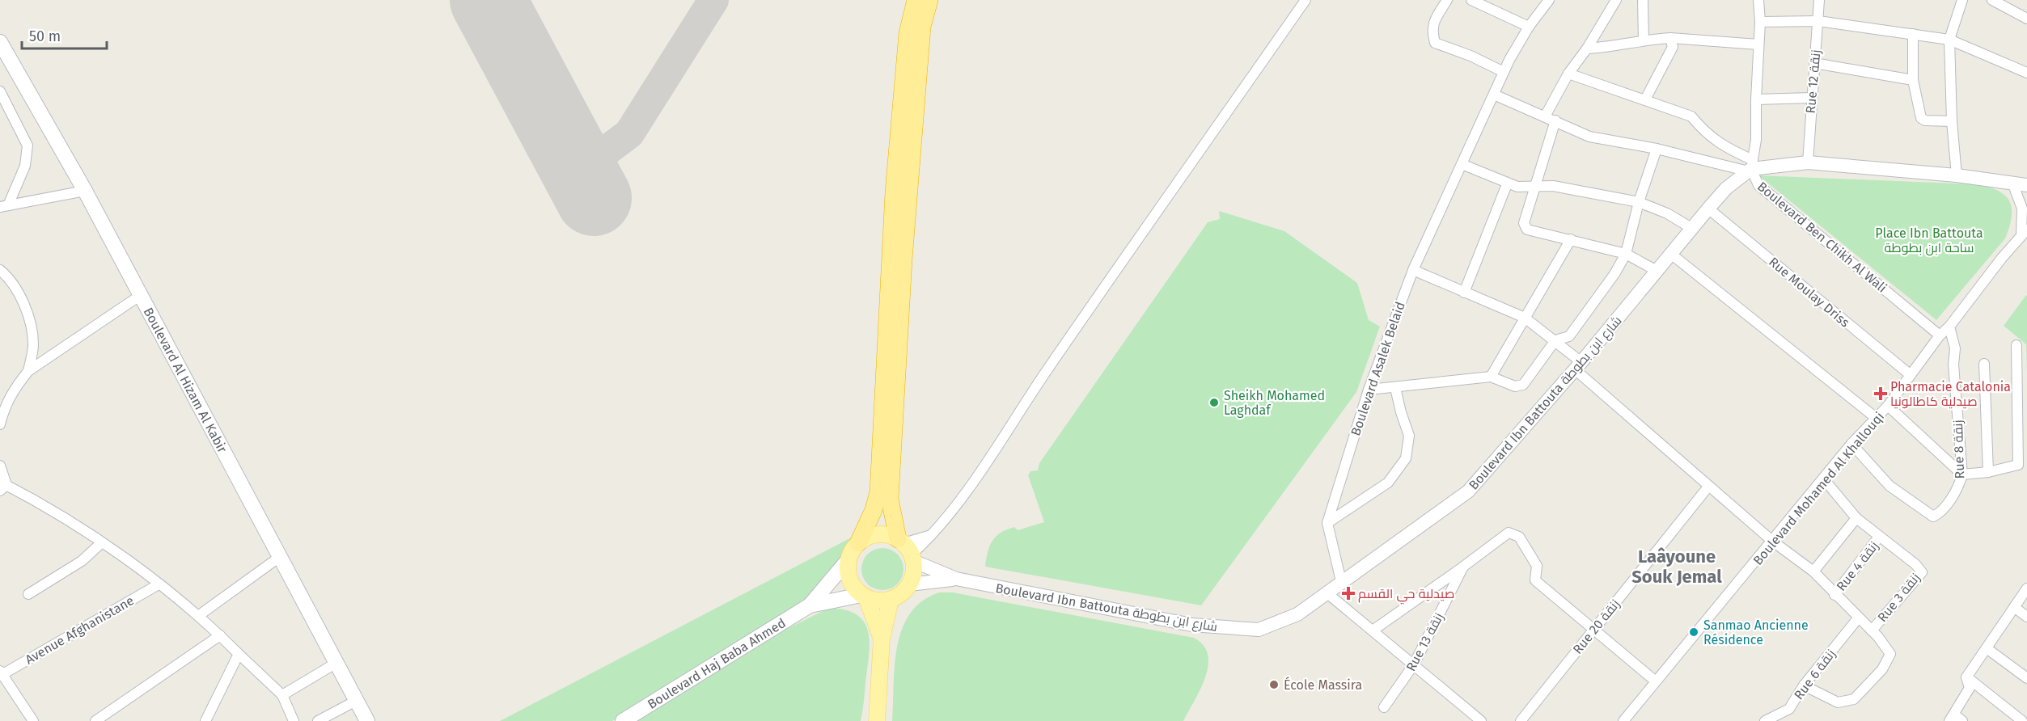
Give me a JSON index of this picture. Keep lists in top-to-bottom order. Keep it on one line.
{"streets":{"main road":["Boulevard Al Hizam Al Kabir","Boulevard Haj Baba Ahmed"],"street":["Rue 12 زنقة","Boulevard Ben Chikh Al Wali","Rue Moulay Driss","Boulevard Asalek Belaid","Boulevard Ibn Battouta شارع ابن بطوطة","Rue 8 زنقة","Boulevard Mohamed Al Khallouqi","Rue 4 زنقة","Rue 3 زنقة","Rue 20 زنقة","Avenue Afghanistane","Rue 13 زنقة","Rue 6 زنقة"]},"crossings":[["Boulevard Ben Chikh Al Wali","Boulevard Ibn Battouta شارع ابن بطوطة"],["Boulevard Ben Chikh Al Wali","Boulevard Mohamed Al Khallouqi"],["Rue Moulay Driss","Boulevard Ibn Battouta شارع ابن بطوطة"],["Rue Moulay Driss","Boulevard Mohamed Al Khallouqi"],["Rue 8 زنقة","Boulevard Mohamed Al Khallouqi"],["Rue 4 زنقة","Rue 3 زنقة"],["Rue 20 زنقة","Rue 13 زنقة"]],"districts":["Laâyoune Souk Jemal"],"parks":["Place Ibn Battouta ساحة ابن بطوطة"],"places":{"health":["Pharmacie Catalonia صيدلية كاطالونيا","صيدلية حي القسم"],"other":["Sheikh Mohamed Laghdaf","Sanmao Ancienne Résidence","École Massira"]},"scale_bar":"50 m"}
